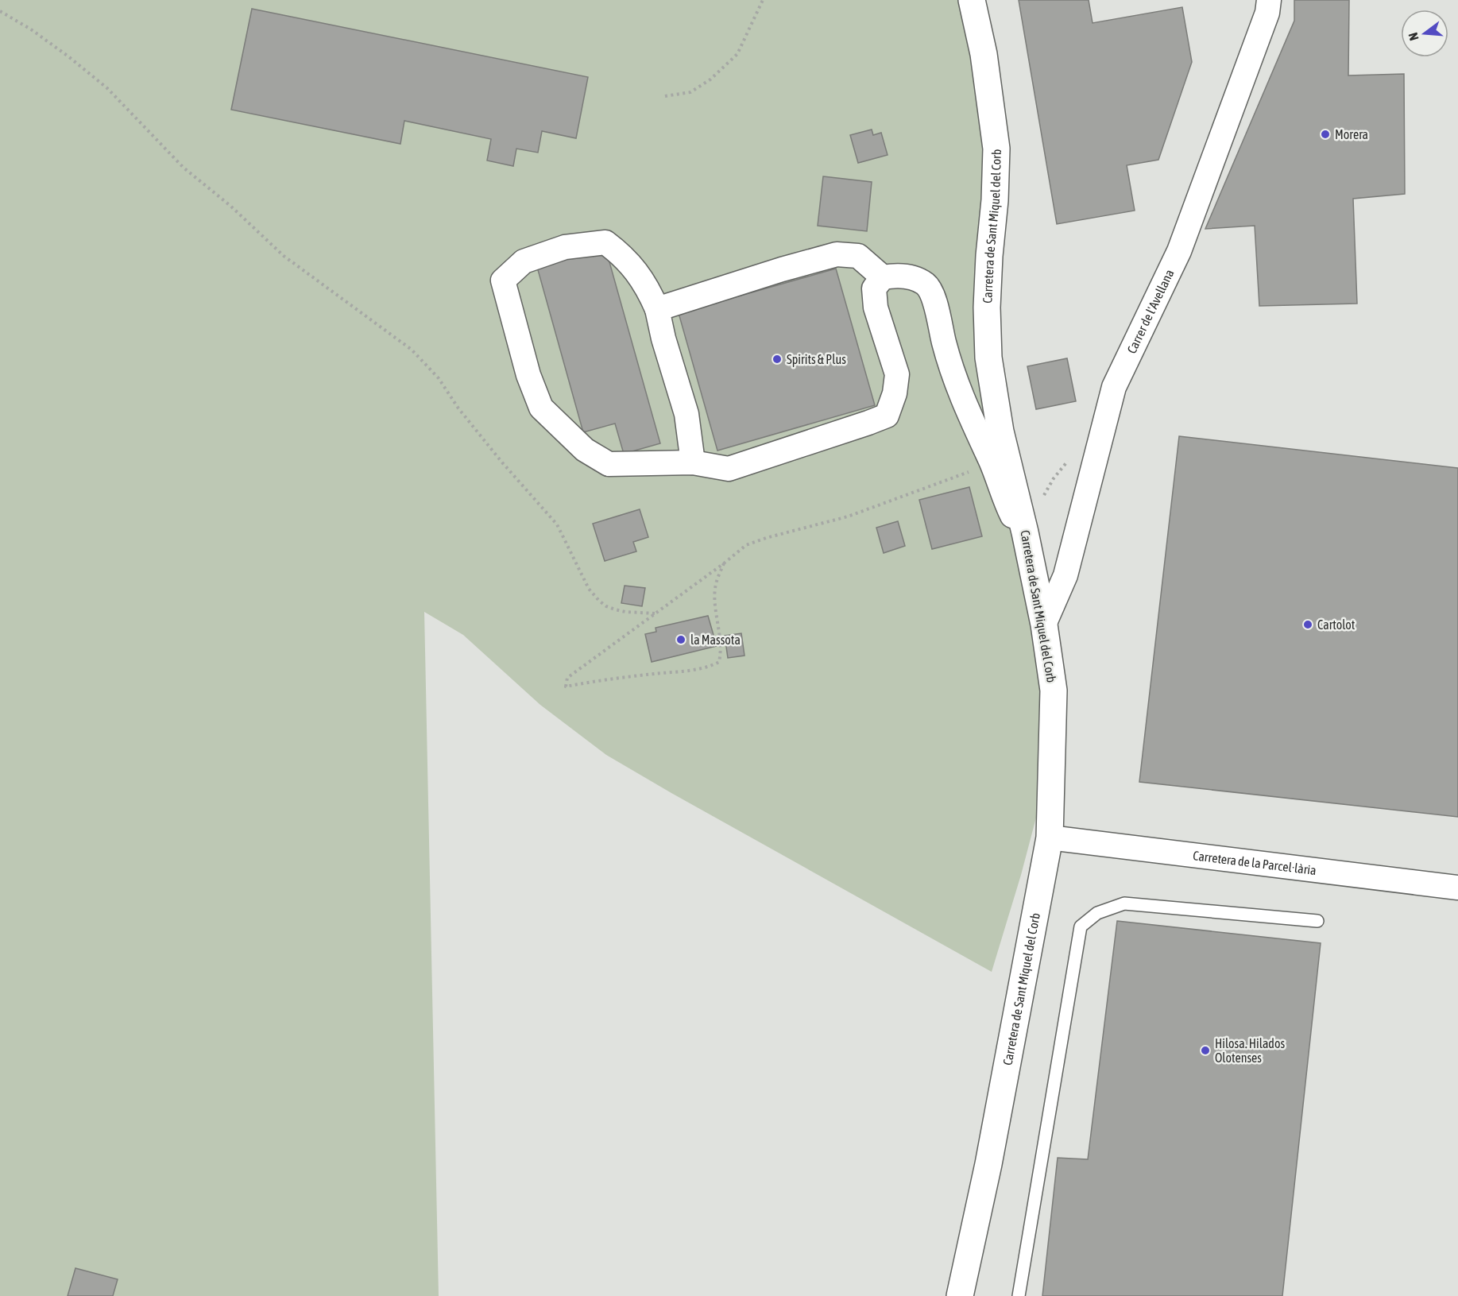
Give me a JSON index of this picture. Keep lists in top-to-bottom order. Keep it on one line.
{"streets":{"street":["Carretera de Sant Miquel del Corb","Carrer de l'Avellana","Carretera de la Parcel·lària"]},"crossings":[["Carretera de Sant Miquel del Corb","Carrer de l'Avellana"],["Carretera de Sant Miquel del Corb","Carretera de la Parcel·lària"]],"places":["Morera","Spirits & Plus","Cartolot","la Massota","Hilosa. Hilados Olotenses"],"north":"left"}
